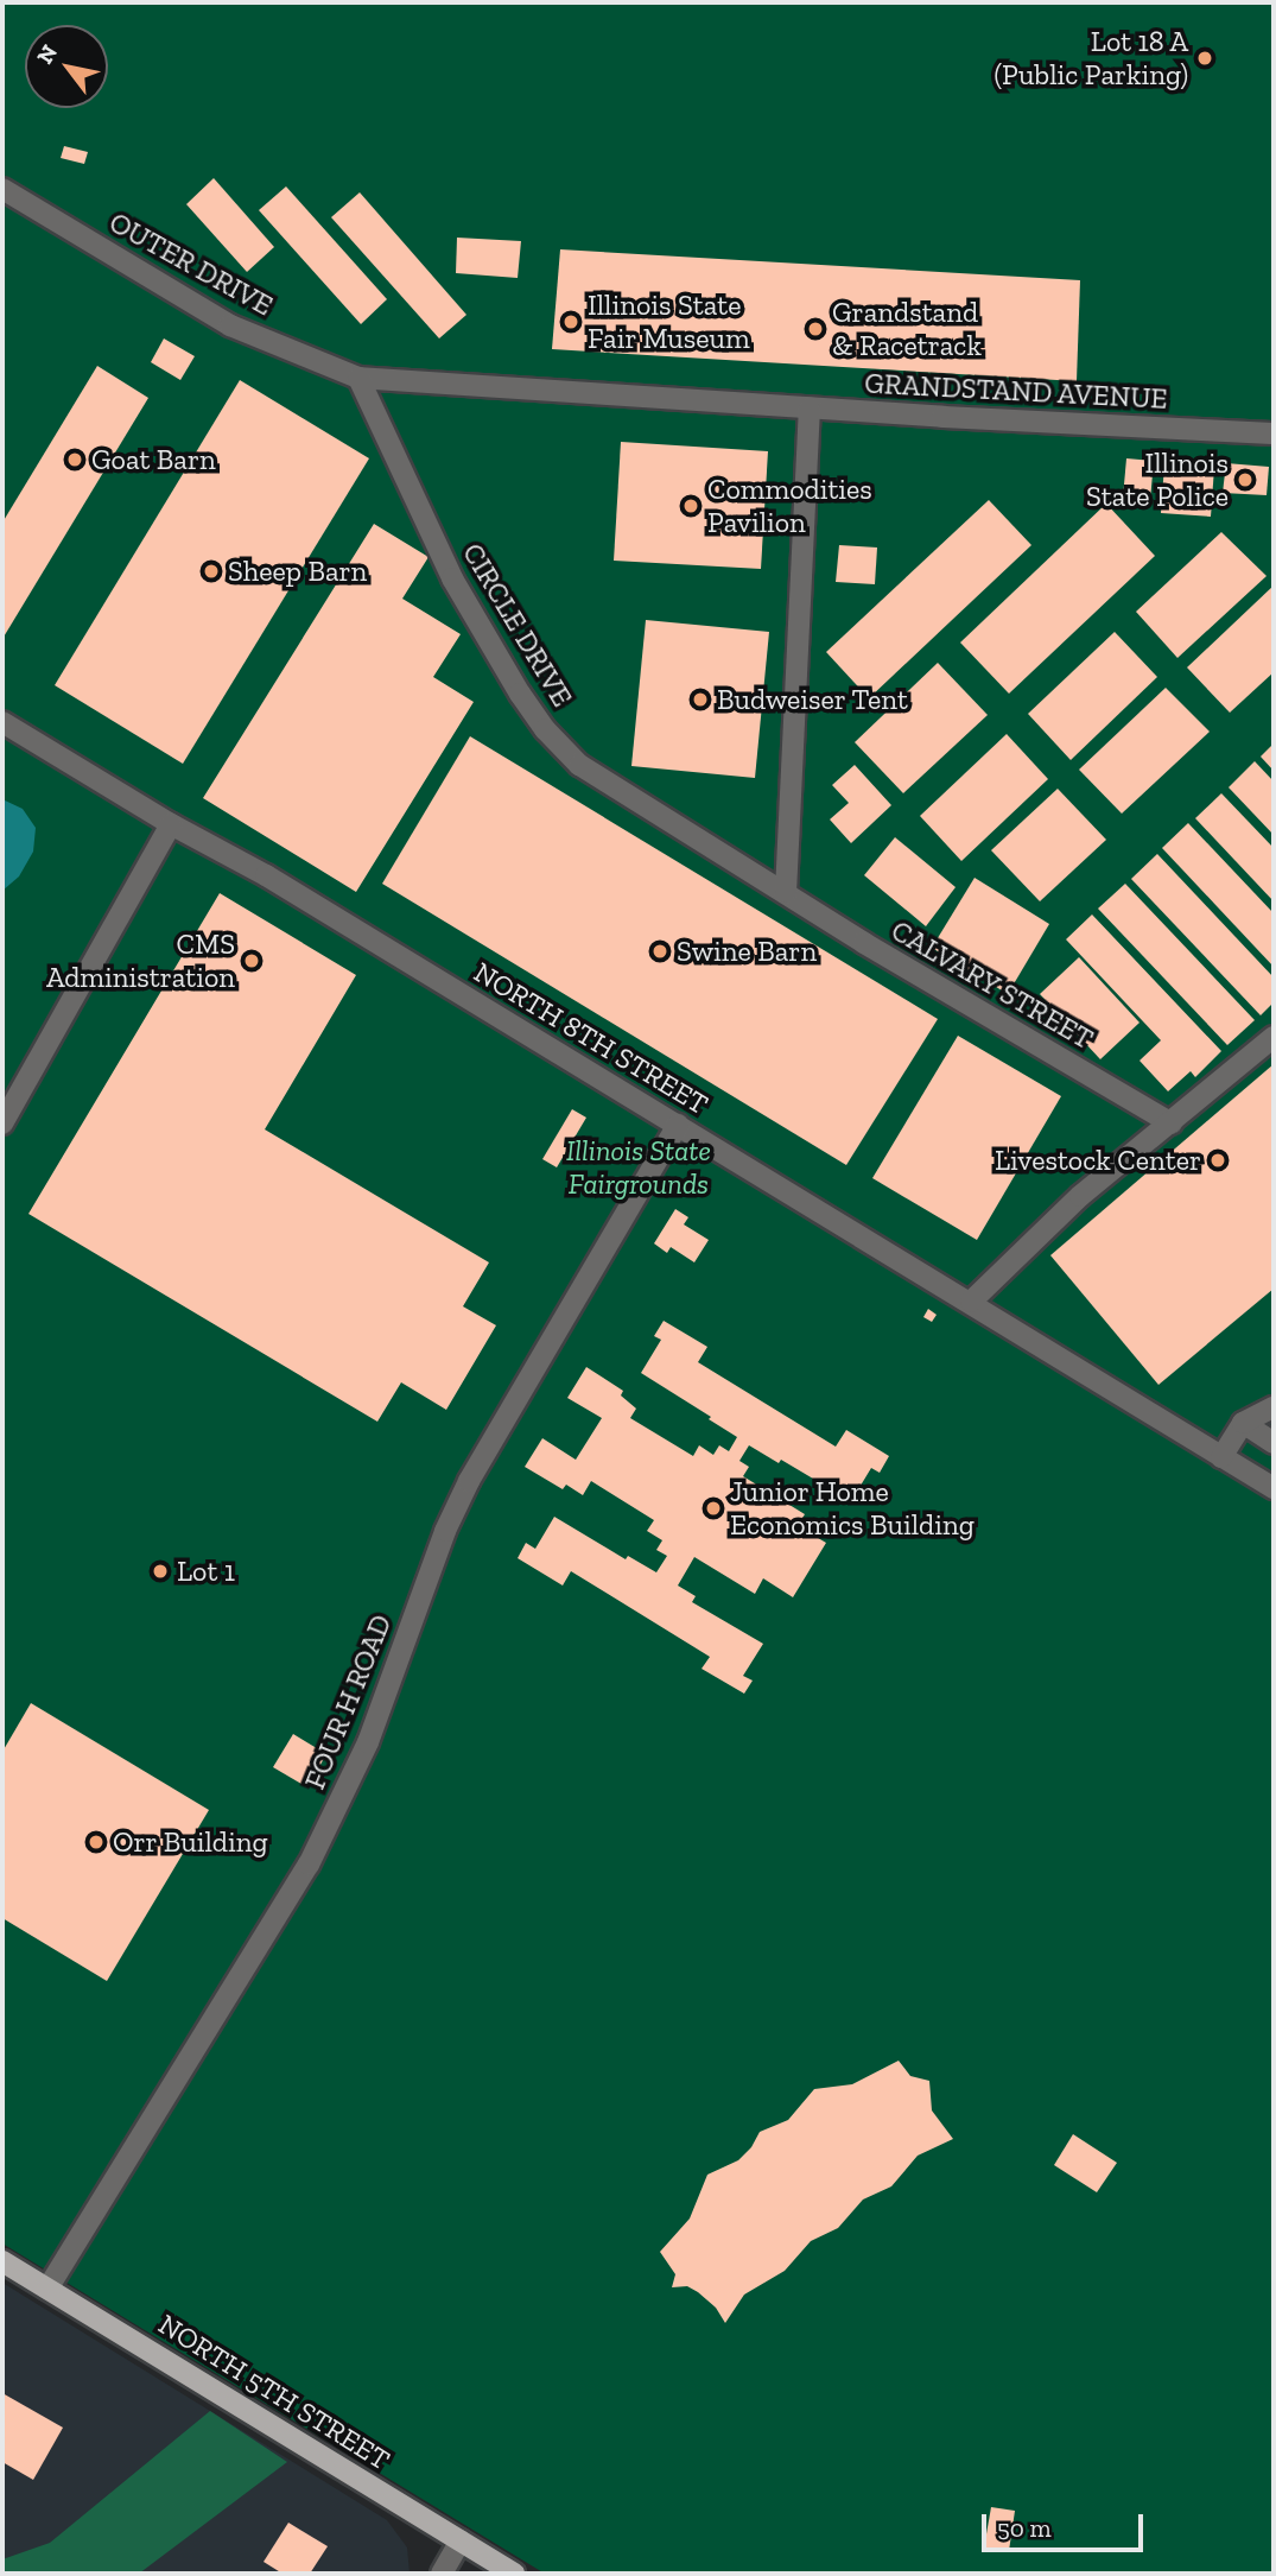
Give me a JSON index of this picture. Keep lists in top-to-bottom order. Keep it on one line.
{"streets":{"main road":["NORTH 5TH STREET"],"street":["OUTER DRIVE","GRANDSTAND AVENUE","CIRCLE DRIVE","CALVARY STREET","NORTH 8TH STREET","FOUR H ROAD"]},"crossings":[["OUTER DRIVE","GRANDSTAND AVENUE"],["OUTER DRIVE","CIRCLE DRIVE"],["GRANDSTAND AVENUE","CIRCLE DRIVE"],["CIRCLE DRIVE","CALVARY STREET"],["NORTH 8TH STREET","FOUR H ROAD"],["FOUR H ROAD","NORTH 5TH STREET"]],"parks":["Illinois State Fairgrounds"],"places":["Lot 18 A (Public Parking)","Illinois State Fair Museum","Grandstand & Racetrack","Goat Barn","Illinois State Police","Commodities Pavilion","Sheep Barn","Budweiser Tent","Swine Barn","CMS Administration","Livestock Center","Junior Home Economics Building","Lot 1","Orr Building"],"scale_bar":"50 m","north":"top left"}
